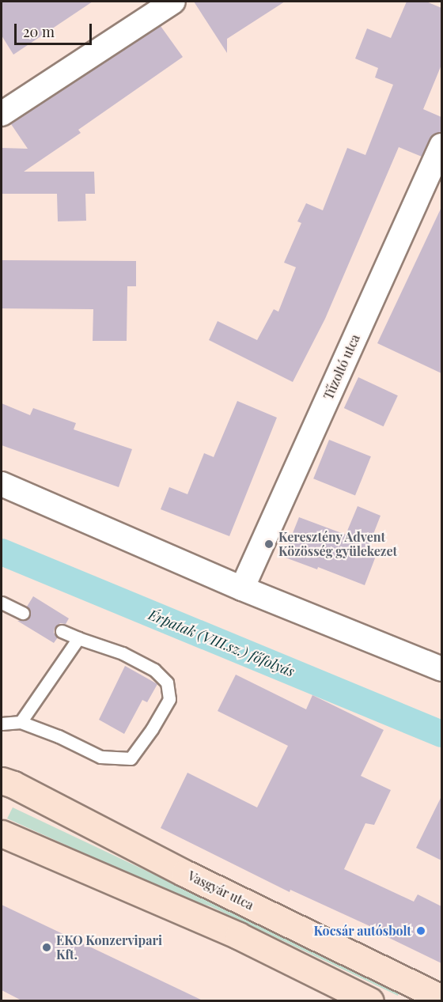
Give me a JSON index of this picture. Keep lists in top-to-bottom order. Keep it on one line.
{"streets":{"main road":["Vasgyár utca"],"street":["Tűzoltó utca"]},"water":["Érpatak (VIII.sz.) főfolyás"],"places":["Keresztény Advent Közösség gyülekezet","Kocsár autósbolt","EKO Konzervipari Kft."],"scale_bar":"20 m"}
